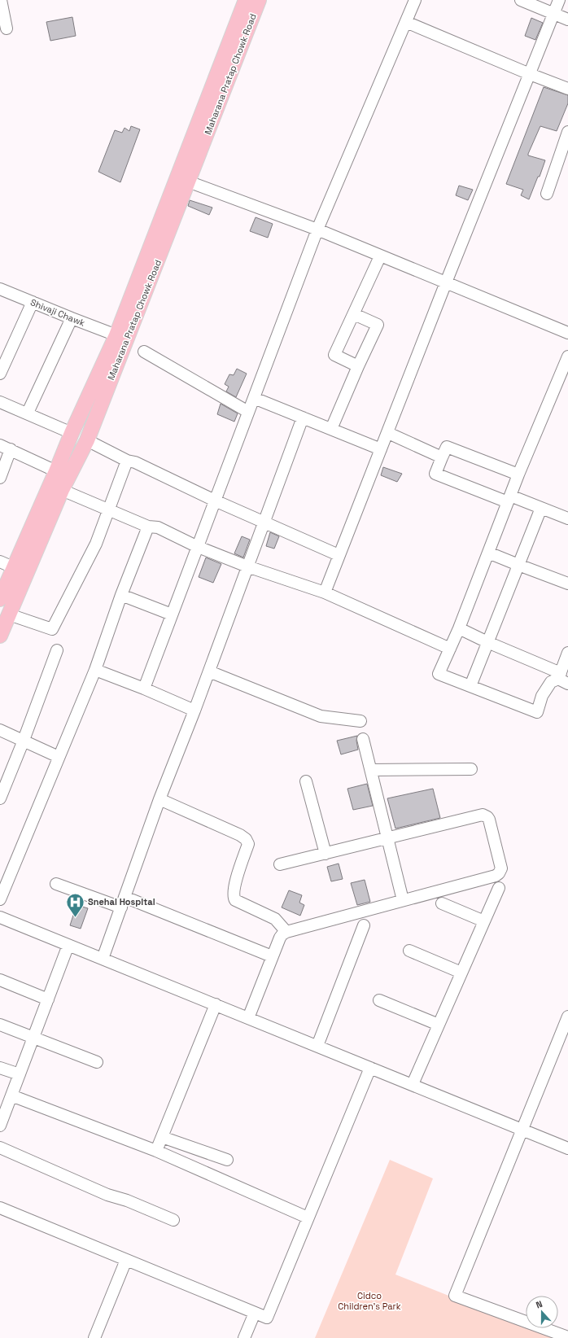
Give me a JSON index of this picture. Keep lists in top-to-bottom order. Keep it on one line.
{"streets":{"main road":["Maharana Pratap Chowk Road"],"street":["Shivaji Chawk"]},"crossings":[["Maharana Pratap Chowk Road","Shivaji Chawk"]],"parks":["Cidco Children's Park"],"places":{"hospital":["Snehal Hospital"]},"north":"top"}
